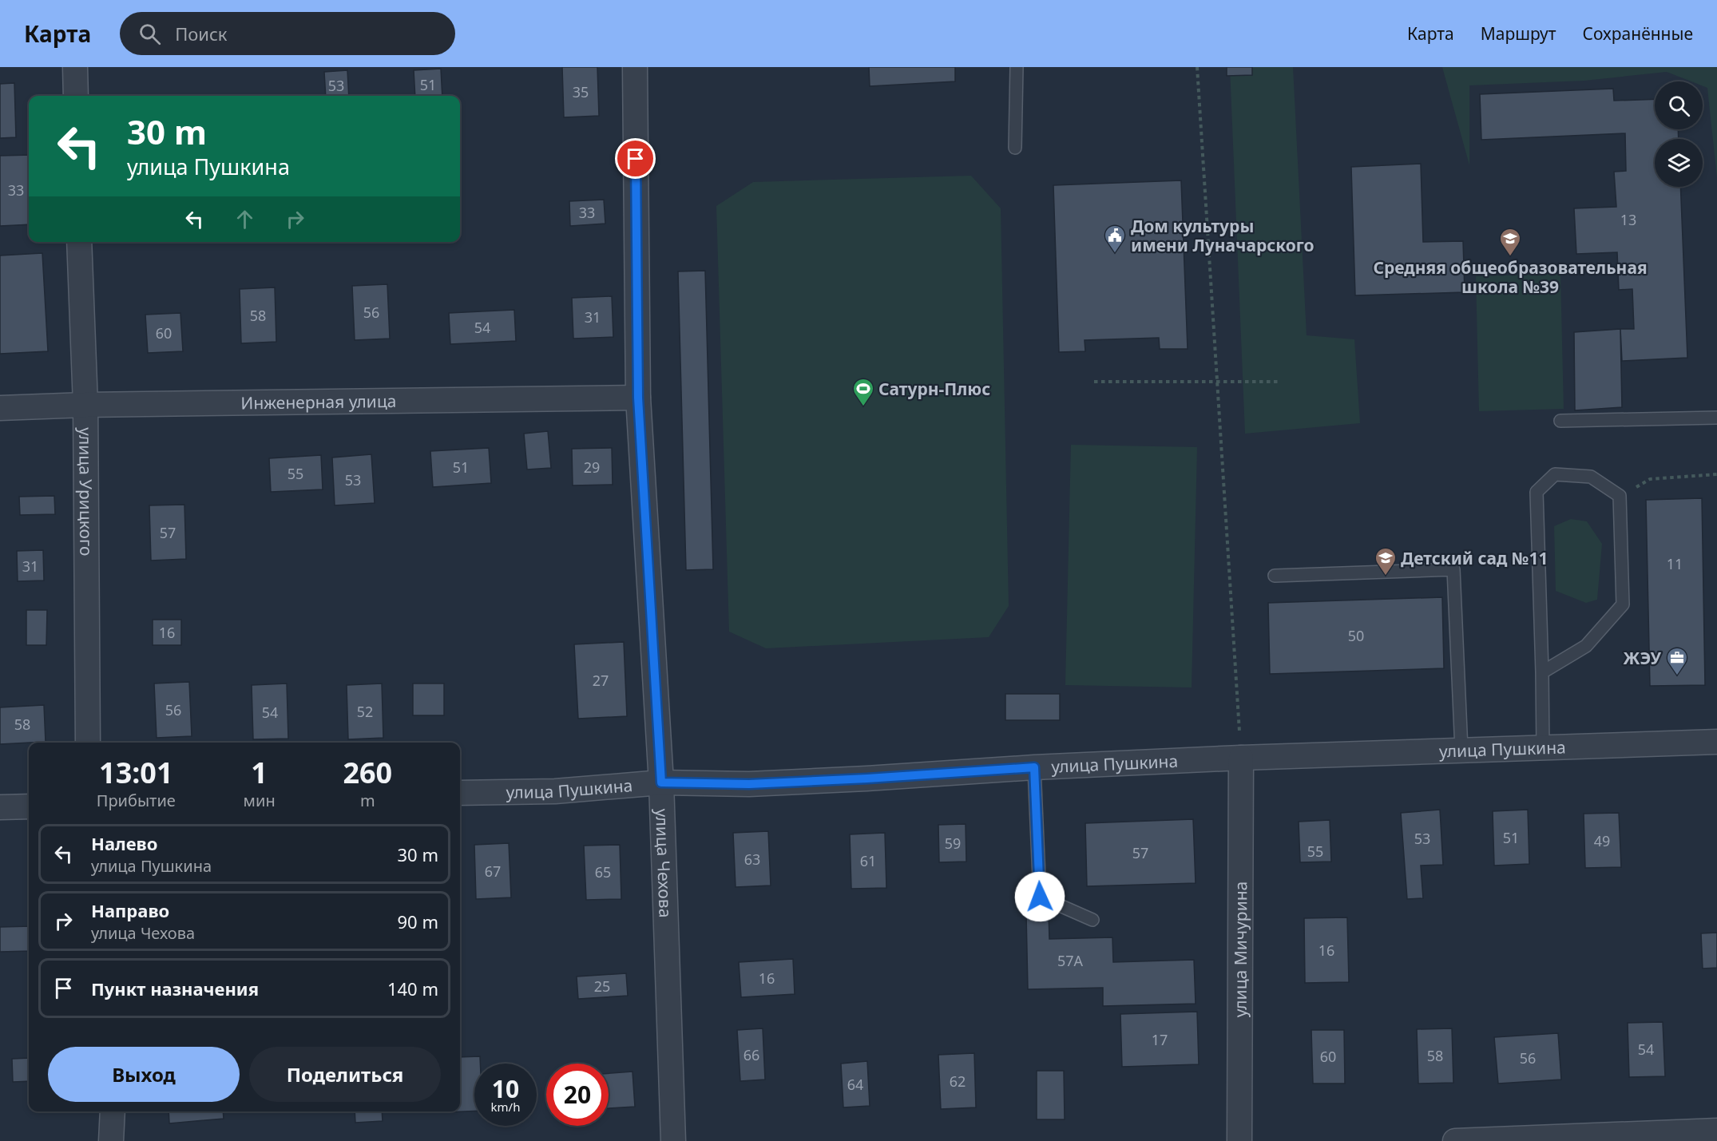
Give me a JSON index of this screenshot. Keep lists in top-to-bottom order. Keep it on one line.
{"streets":{"street":["Инженерная улица","улица Урицкого","улица Пушкина","улица Чехова","улица Мичурина"]},"crossings":[["Инженерная улица","улица Урицкого"],["Инженерная улица","улица Чехова"],["улица Пушкина","улица Чехова"],["улица Пушкина","улица Мичурина"]],"places":{"public building":["Дом культуры имени Луначарского"],"school or university":["Средняя общеобразовательная школа №39","Детский сад №11"],"sports":["Сатурн-Плюс"],"office":["ЖЭУ"]},"house_numbers":["51","53","35","33","33","13","56","58","31","54","60","51","29","55","53","57","11","31","16","50","27","56","52","54","58","51","53","49","59","55","57","63","61","67","65","16","57А","16","25","17","54","66","58","60","56","62","64"],"page":{"header":"Карта","search":"Поиск","nav":["Карта","Маршрут","Сохранённые"],"turn":["30 m","улица Пушкина"],"eta":["13:01","Прибытие","1","мин","260","m"],"list":[{"name":"Налево","note":"улица Пушкина","value":"30 m"},{"name":"Направо","note":"улица Чехова","value":"90 m"},{"name":"Пункт назначения","value":"140 m"}],"buttons":["Выход","Поделиться"],"speed":"10 km/h","limit":"20"}}
